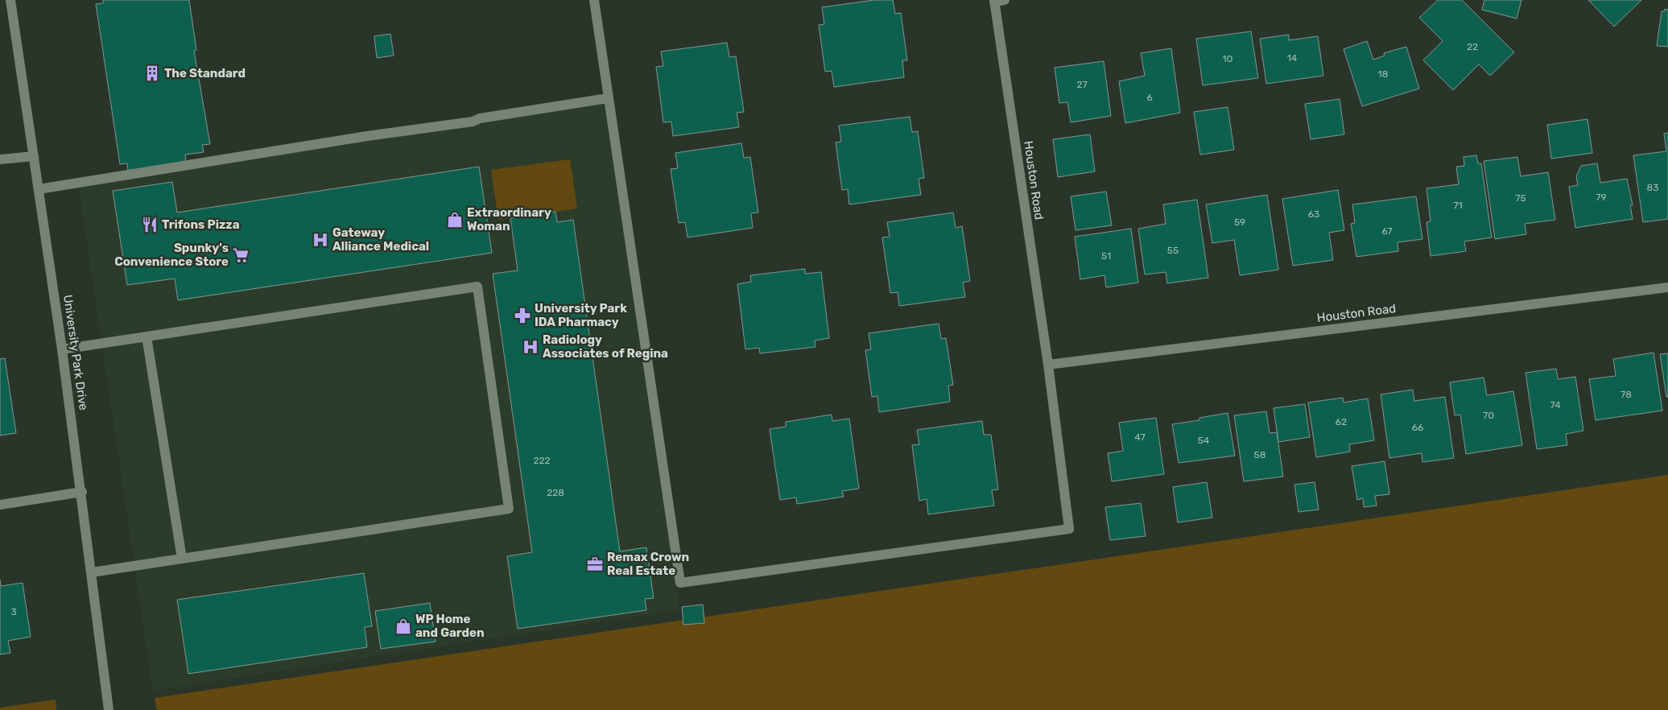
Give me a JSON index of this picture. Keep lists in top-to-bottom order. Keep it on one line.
{"streets":{"street":["Houston Road","University Park Drive"]},"places":{"building":["The Standard"],"shop":["Extraordinary Woman","WP Home and Garden"],"restaurant":["Trifons Pizza"],"hospital":["Gateway Alliance Medical","Radiology Associates of Regina"],"supermarket":["Spunky's Convenience Store"],"pharmacy":["University Park IDA Pharmacy"],"office":["Remax Crown Real Estate"]},"house_numbers":["22","14","10","18","27","6","83","79","75","71","63","59","67","55","51","78","74","70","62","66","47","54","58","222","228","3"]}
